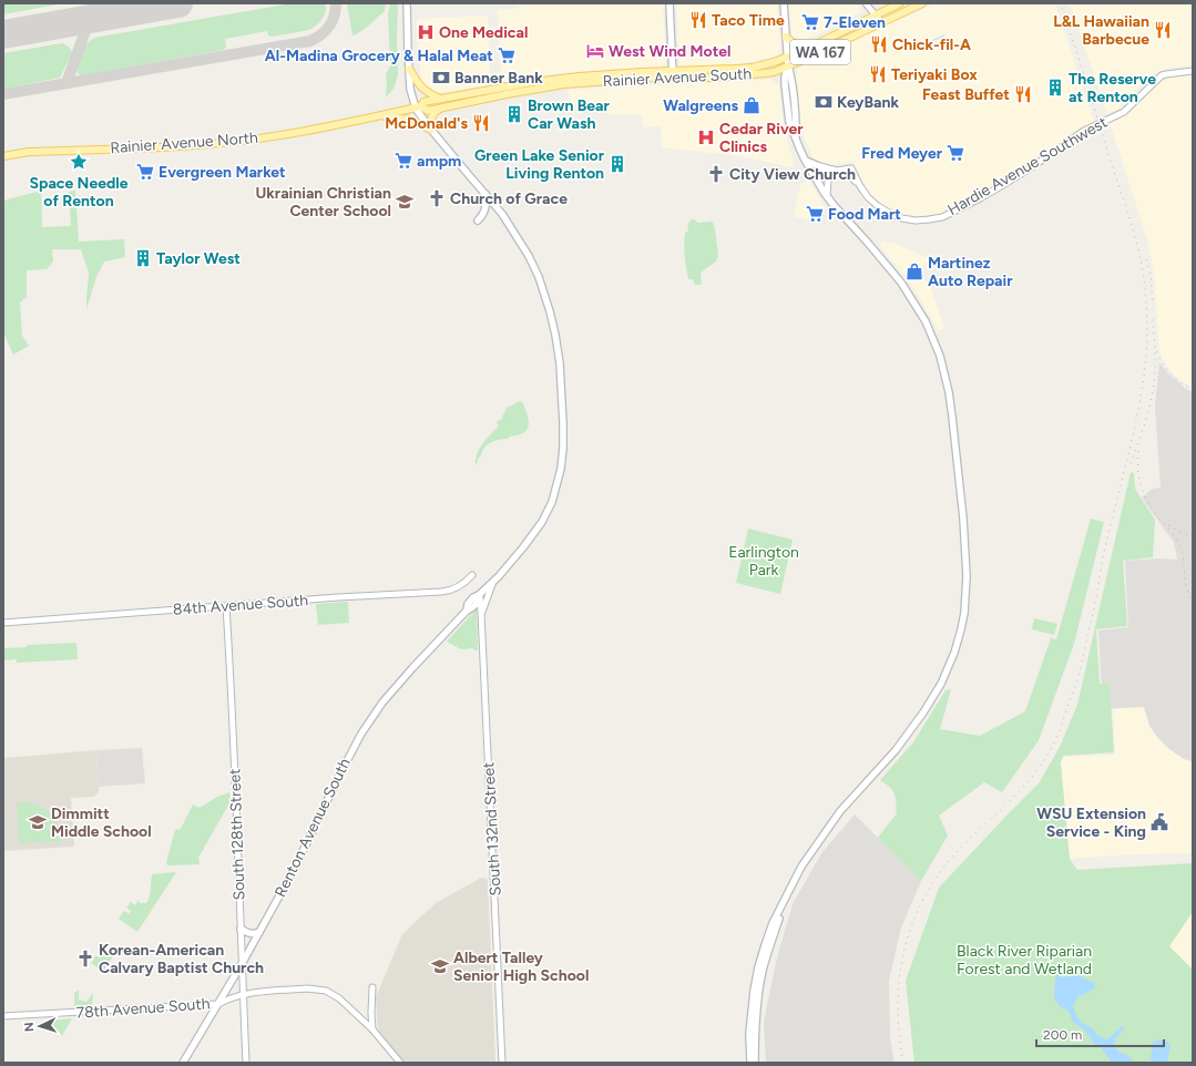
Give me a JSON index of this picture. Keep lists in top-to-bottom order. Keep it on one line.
{"streets":{"main road":["WA 167","Rainier Avenue South","Rainier Avenue North","Renton Avenue South"],"street":["Hardie Avenue Southwest","84th Avenue South","South 132nd Street","South 128th Street","78th Avenue South"]},"crossings":[["Rainier Avenue South","Rainier Avenue North"],["Rainier Avenue South","Renton Avenue South"],["Rainier Avenue North","Renton Avenue South"],["84th Avenue South","South 128th Street"],["Renton Avenue South","South 132nd Street"],["Renton Avenue South","South 128th Street"],["Renton Avenue South","78th Avenue South"],["South 128th Street","78th Avenue South"]],"parks":["Earlington Park","Black River Riparian Forest and Wetland"],"places":{"restaurant":["Taco Time","L&L Hawaiian Barbecue","Chick-fil-A","Teriyaki Box","Feast Buffet","McDonald's"],"supermarket":["7-Eleven","Al-Madina Grocery & Halal Meat","Fred Meyer","ampm","Evergreen Market","Food Mart"],"hospital":["One Medical","Cedar River Clinics"],"hotel":["West Wind Motel"],"bank":["Banner Bank","KeyBank"],"building":["The Reserve at Renton","Brown Bear Car Wash","Green Lake Senior Living Renton","Taylor West"],"shop":["Walgreens","Martinez Auto Repair"],"place":["Space Needle of Renton"],"church":["City View Church","Church of Grace","Korean-American Calvary Baptist Church"],"school or university":["Ukrainian Christian Center School","Dimmitt Middle School","Albert Talley Senior High School"],"public building":["WSU Extension Service - King"]},"scale_bar":"200 m","north":"left"}
